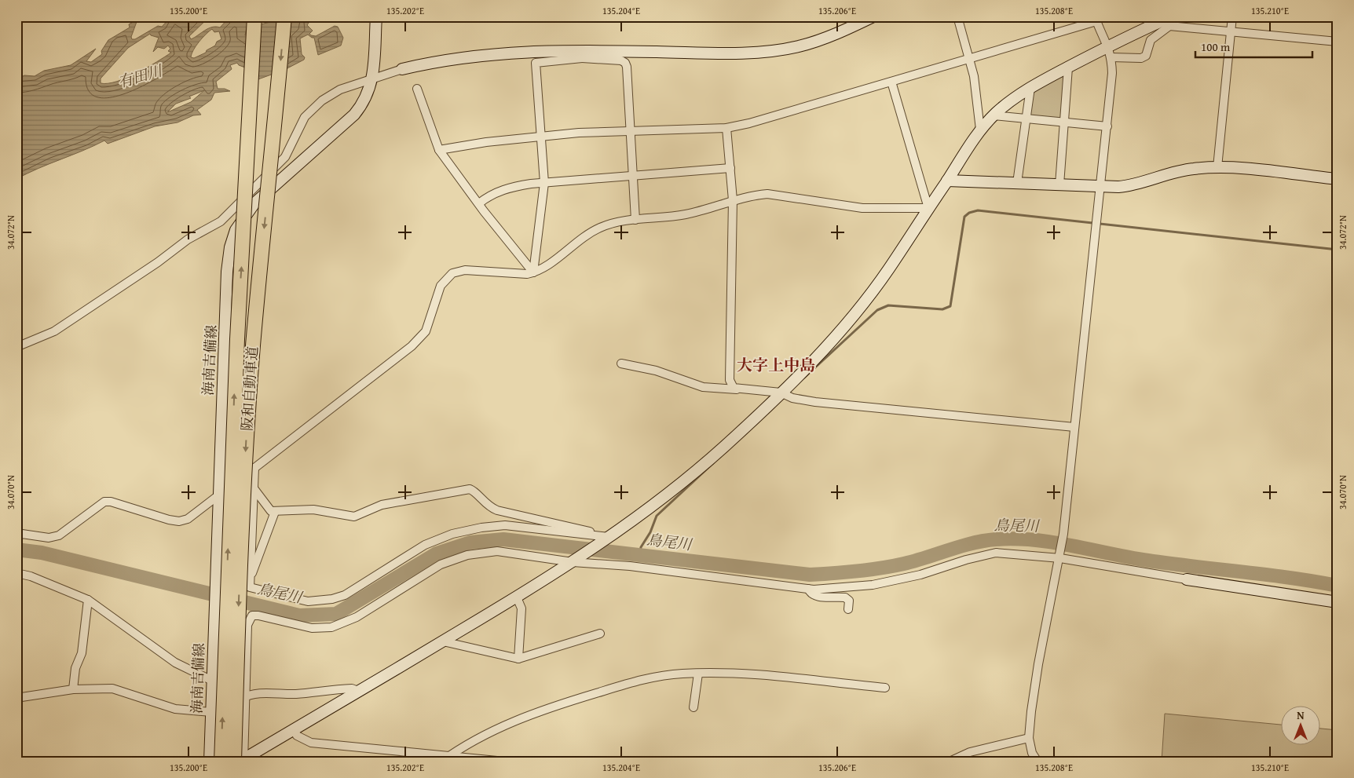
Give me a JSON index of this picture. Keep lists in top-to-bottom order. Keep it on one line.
{"streets":{"highway":["阪和自動車道"],"street":["海南吉備線"]},"districts":["大字上中島"],"water":["有田川","鳥尾川"],"scale_bar":"100 m","north":"top","coordinates":["135.200°E","135.202°E","135.204°E","135.206°E","135.208°E","135.210°E","34.072°N","34.070°N"]}
